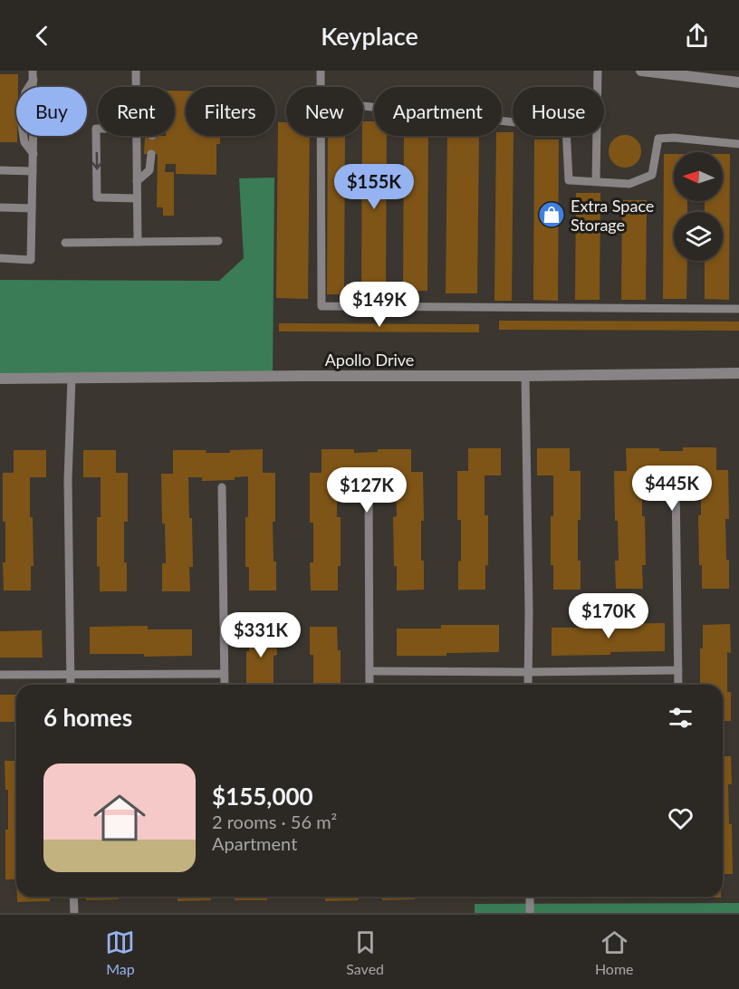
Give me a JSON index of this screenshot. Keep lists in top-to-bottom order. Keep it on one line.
{"streets":{"street":["Apollo Drive"]},"places":{"shop":["Extra Space Storage"]},"north":"left","page":{"header":"Keyplace","chip":["Buy","Rent","Filters","New","Apartment","House"],"price":["$155K","$149K","$445K","$127K","$170K","$331K"],"heading":"6 homes","list":[{"name":"$155,000","note":"2 rooms · 56 m² · Apartment"}],"tabs":["Map","Saved","Home"]}}
